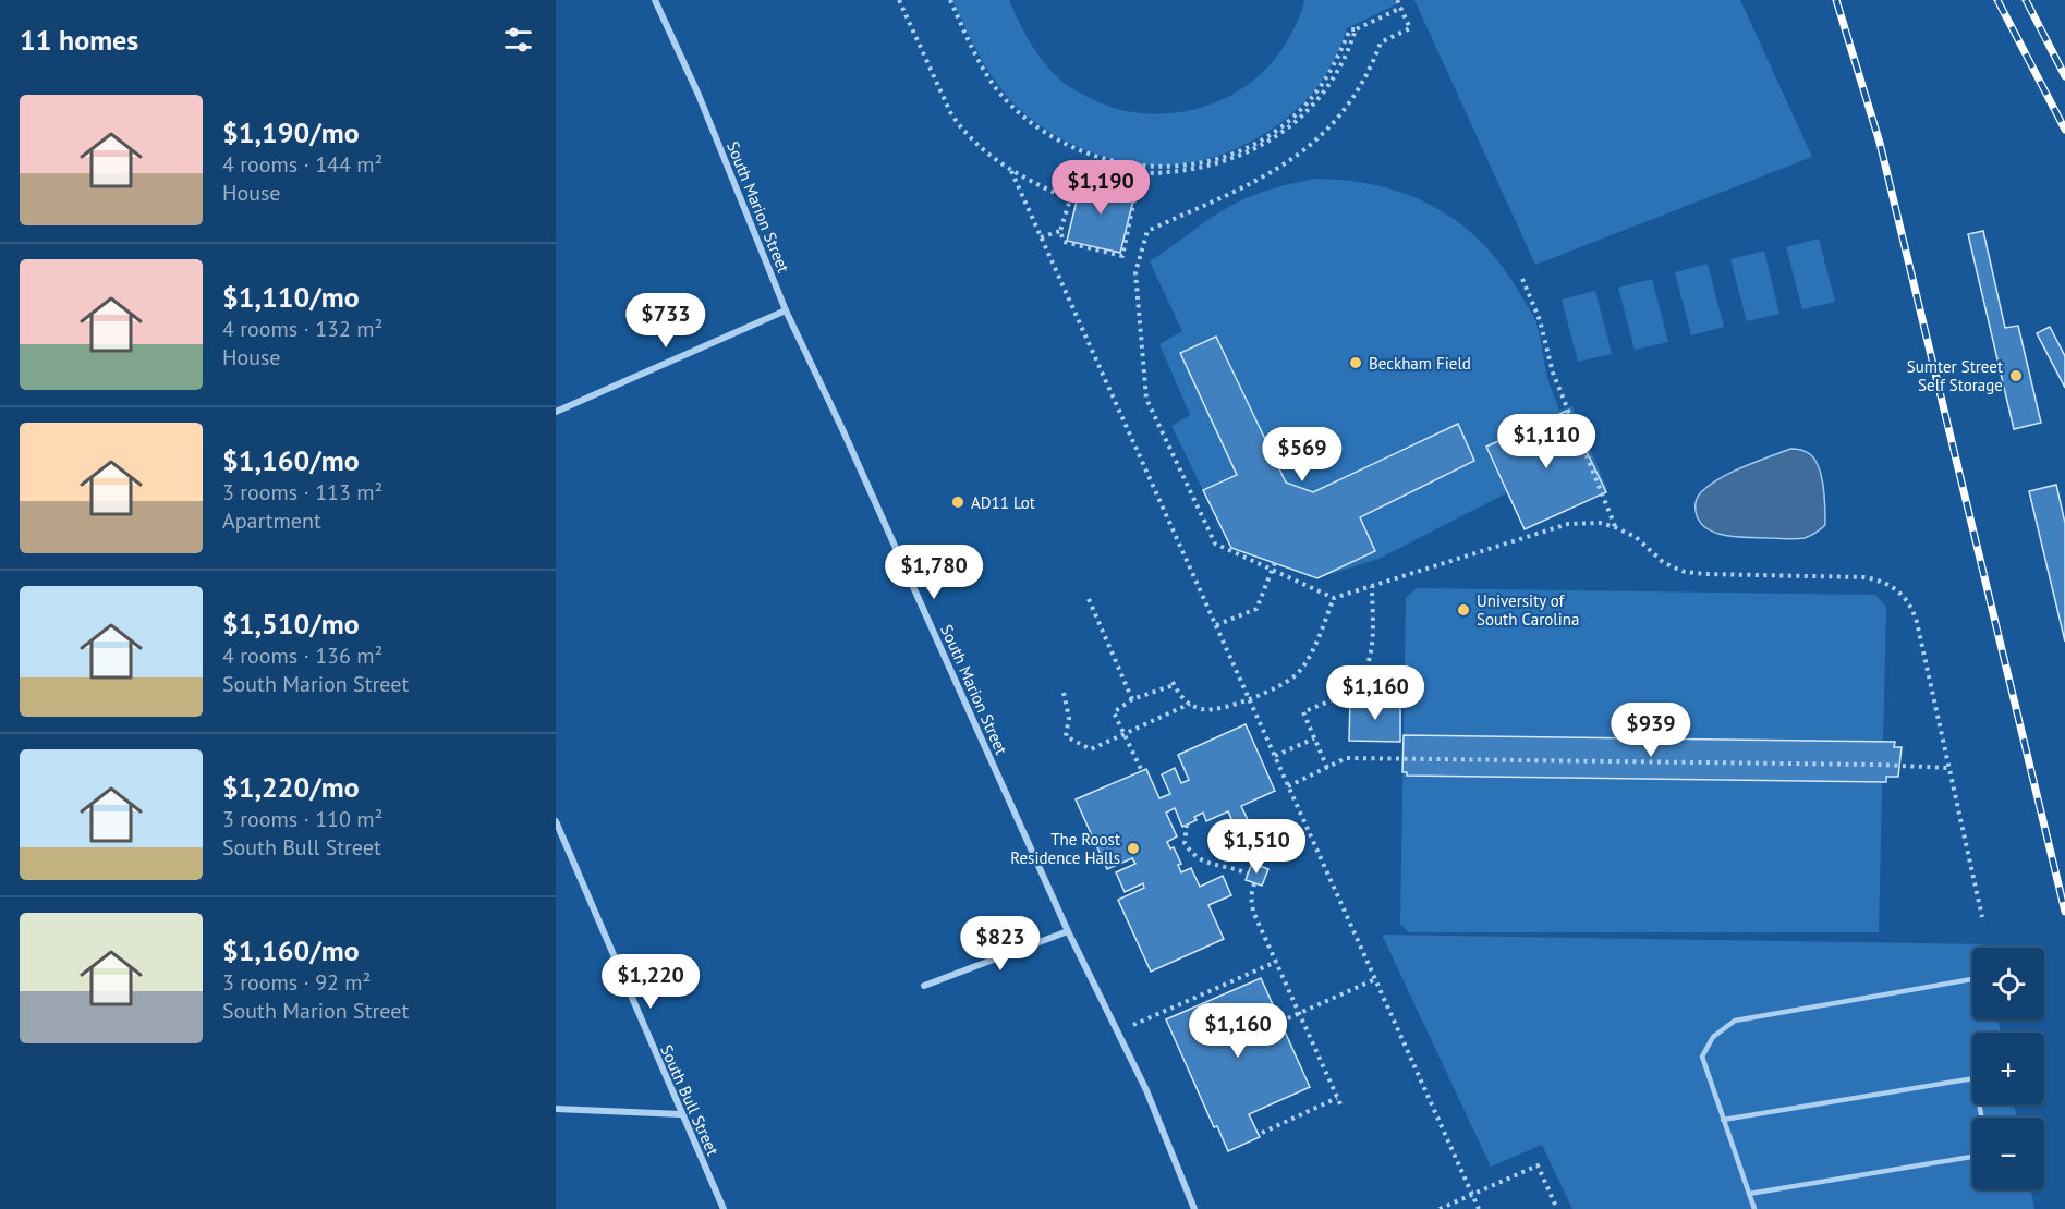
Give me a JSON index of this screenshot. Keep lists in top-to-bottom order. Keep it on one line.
{"streets":{"street":["South Marion Street","South Bull Street"]},"places":["Beckham Field","Sumter Street Self Storage","AD11 Lot","University of South Carolina","The Roost Residence Halls"],"page":{"heading":"11 homes","list":[{"name":"$1,190/mo","note":"4 rooms · 144 m² · House"},{"name":"$1,110/mo","note":"4 rooms · 132 m² · House"},{"name":"$1,160/mo","note":"3 rooms · 113 m² · Apartment"},{"name":"$1,510/mo","note":"4 rooms · 136 m² · South Marion Street"},{"name":"$1,220/mo","note":"3 rooms · 110 m² · South Bull Street"},{"name":"$1,160/mo","note":"3 rooms · 92 m² · South Marion Street"}],"price":["$1,190","$733","$1,110","$569","$1,780","$1,160","$939","$1,510","$823","$1,220","$1,160"],"map_buttons":["+","−"]}}
